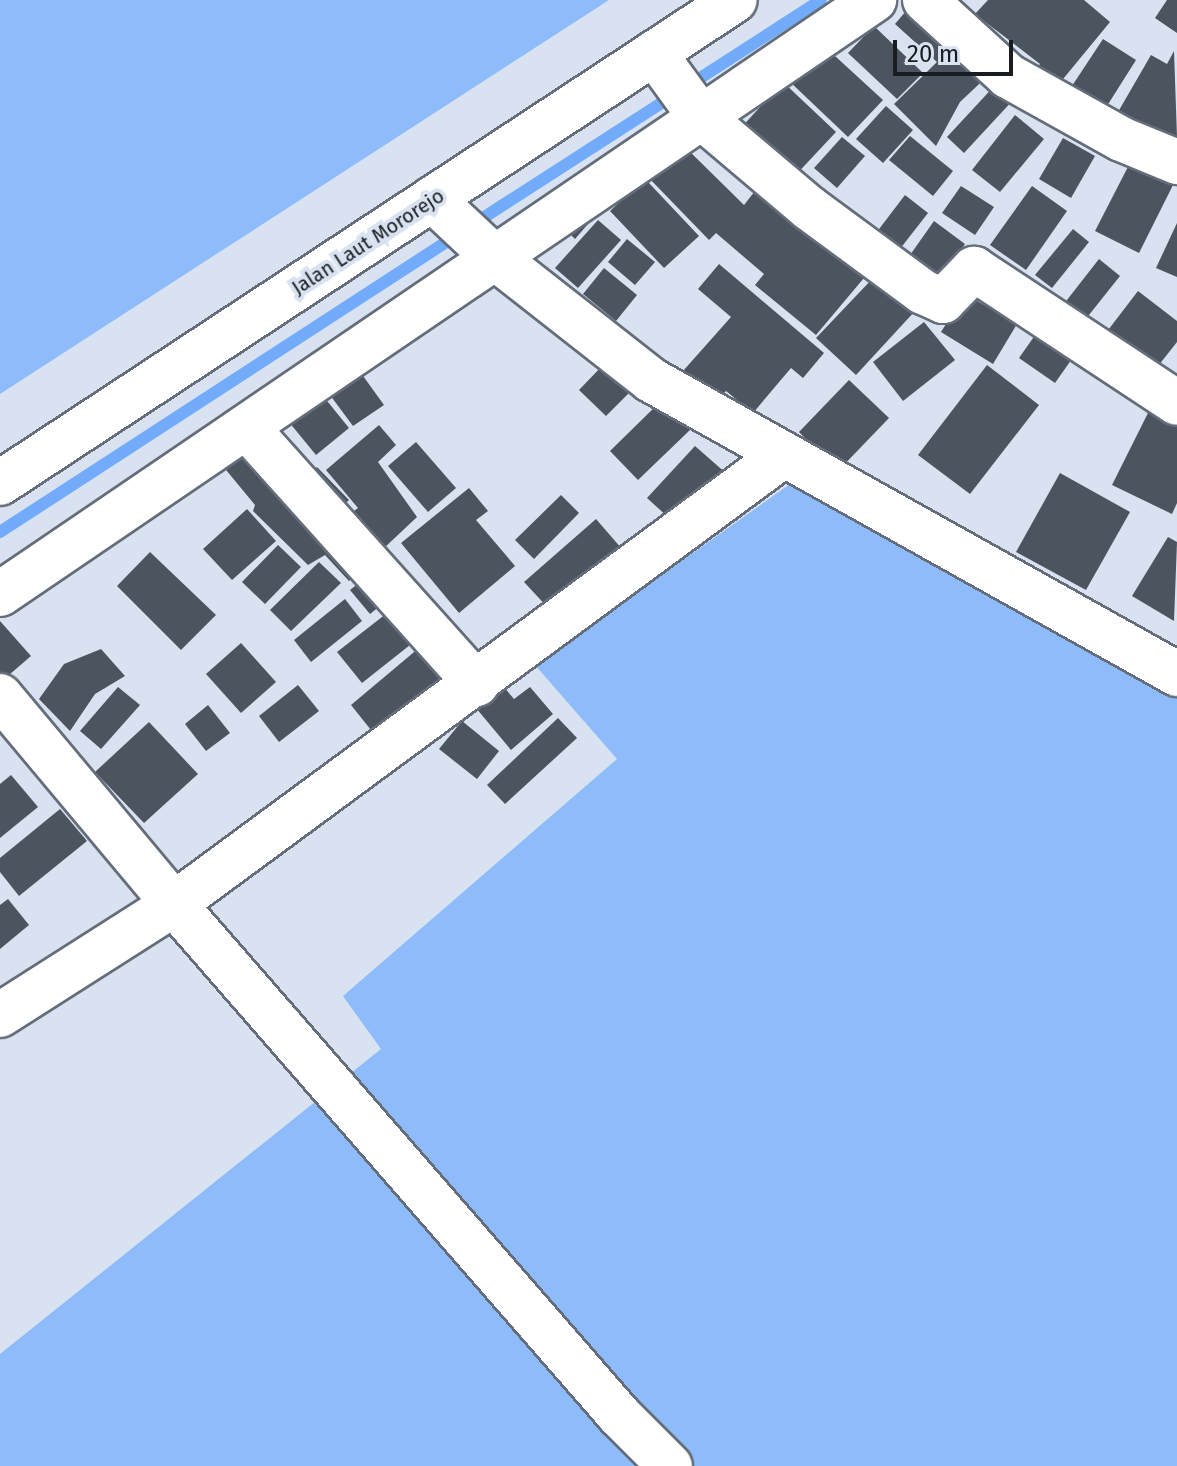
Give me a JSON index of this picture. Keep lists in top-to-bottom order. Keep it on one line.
{"streets":{"street":["Jalan Laut Mororejo"]},"scale_bar":"20 m"}
